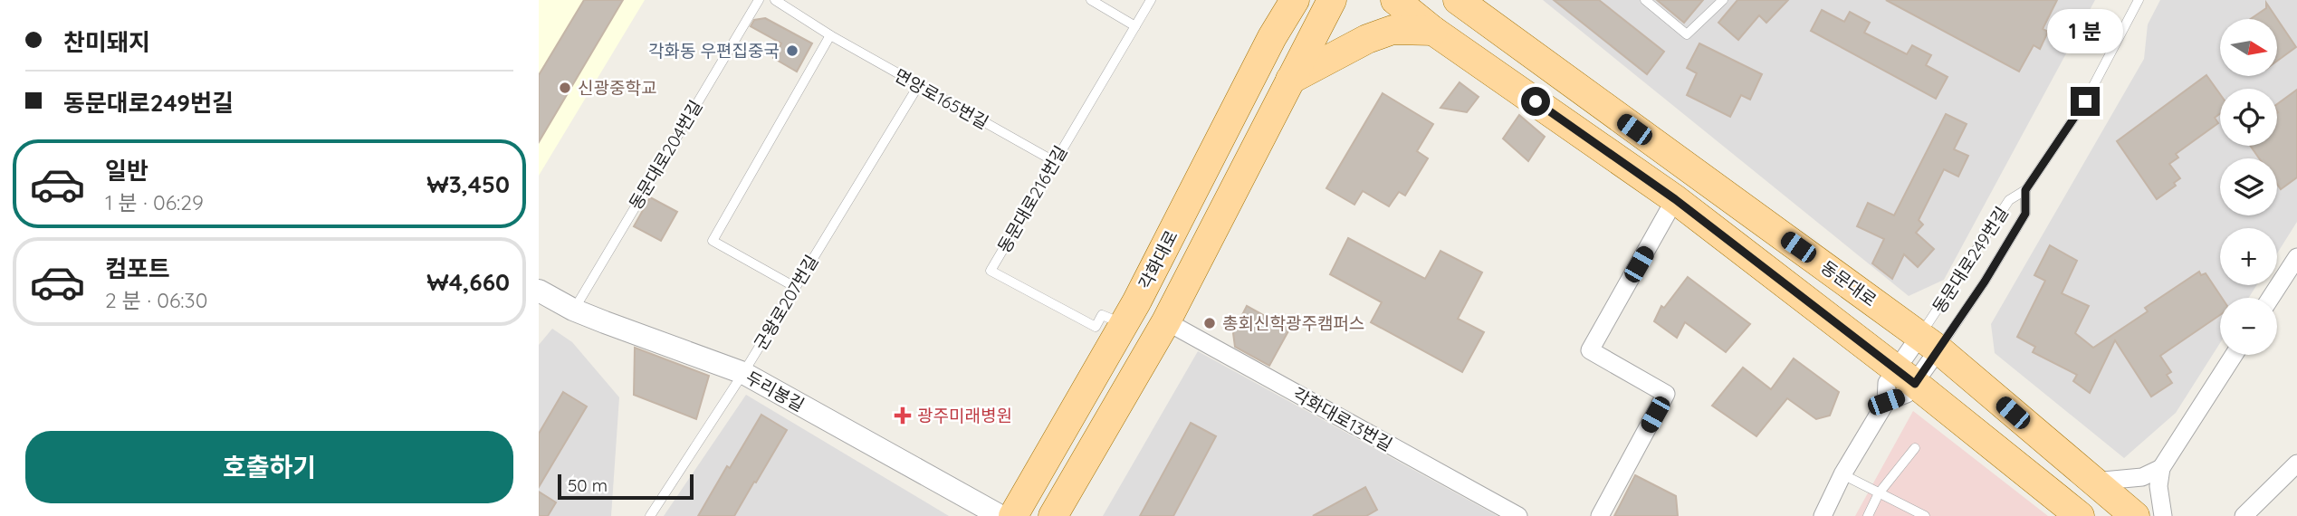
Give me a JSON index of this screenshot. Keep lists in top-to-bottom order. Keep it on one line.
{"streets":{"main road":["각화대로","동문대로"],"street":["두리봉길","각화대로13번길"],"lane":["면앙로165번길","동문대로204번길","동문대로216번길","동문대로249번길","군왕로207번길"]},"crossings":[["면앙로165번길","동문대로216번길"],["면앙로165번길","군왕로207번길"],["동문대로204번길","두리봉길"],["동문대로216번길","각화대로"],["각화대로","각화대로13번길"],["동문대로249번길","동문대로"],["군왕로207번길","두리봉길"]],"places":{"other":["각화동 우편집중국","신광중학교","총회신학광주캠퍼스"],"health":["광주미래병원"]},"scale_bar":"50 m","north":"right","page":{"banner":["찬미돼지","동문대로249번길"],"bubble":"1 분","map_buttons":["+","−"],"list":[{"name":"일반","note":"1 분 · 06:29","value":"₩3,450"},{"name":"컴포트","note":"2 분 · 06:30","value":"₩4,660"}],"buttons":"호출하기","scale":"50 m"}}
